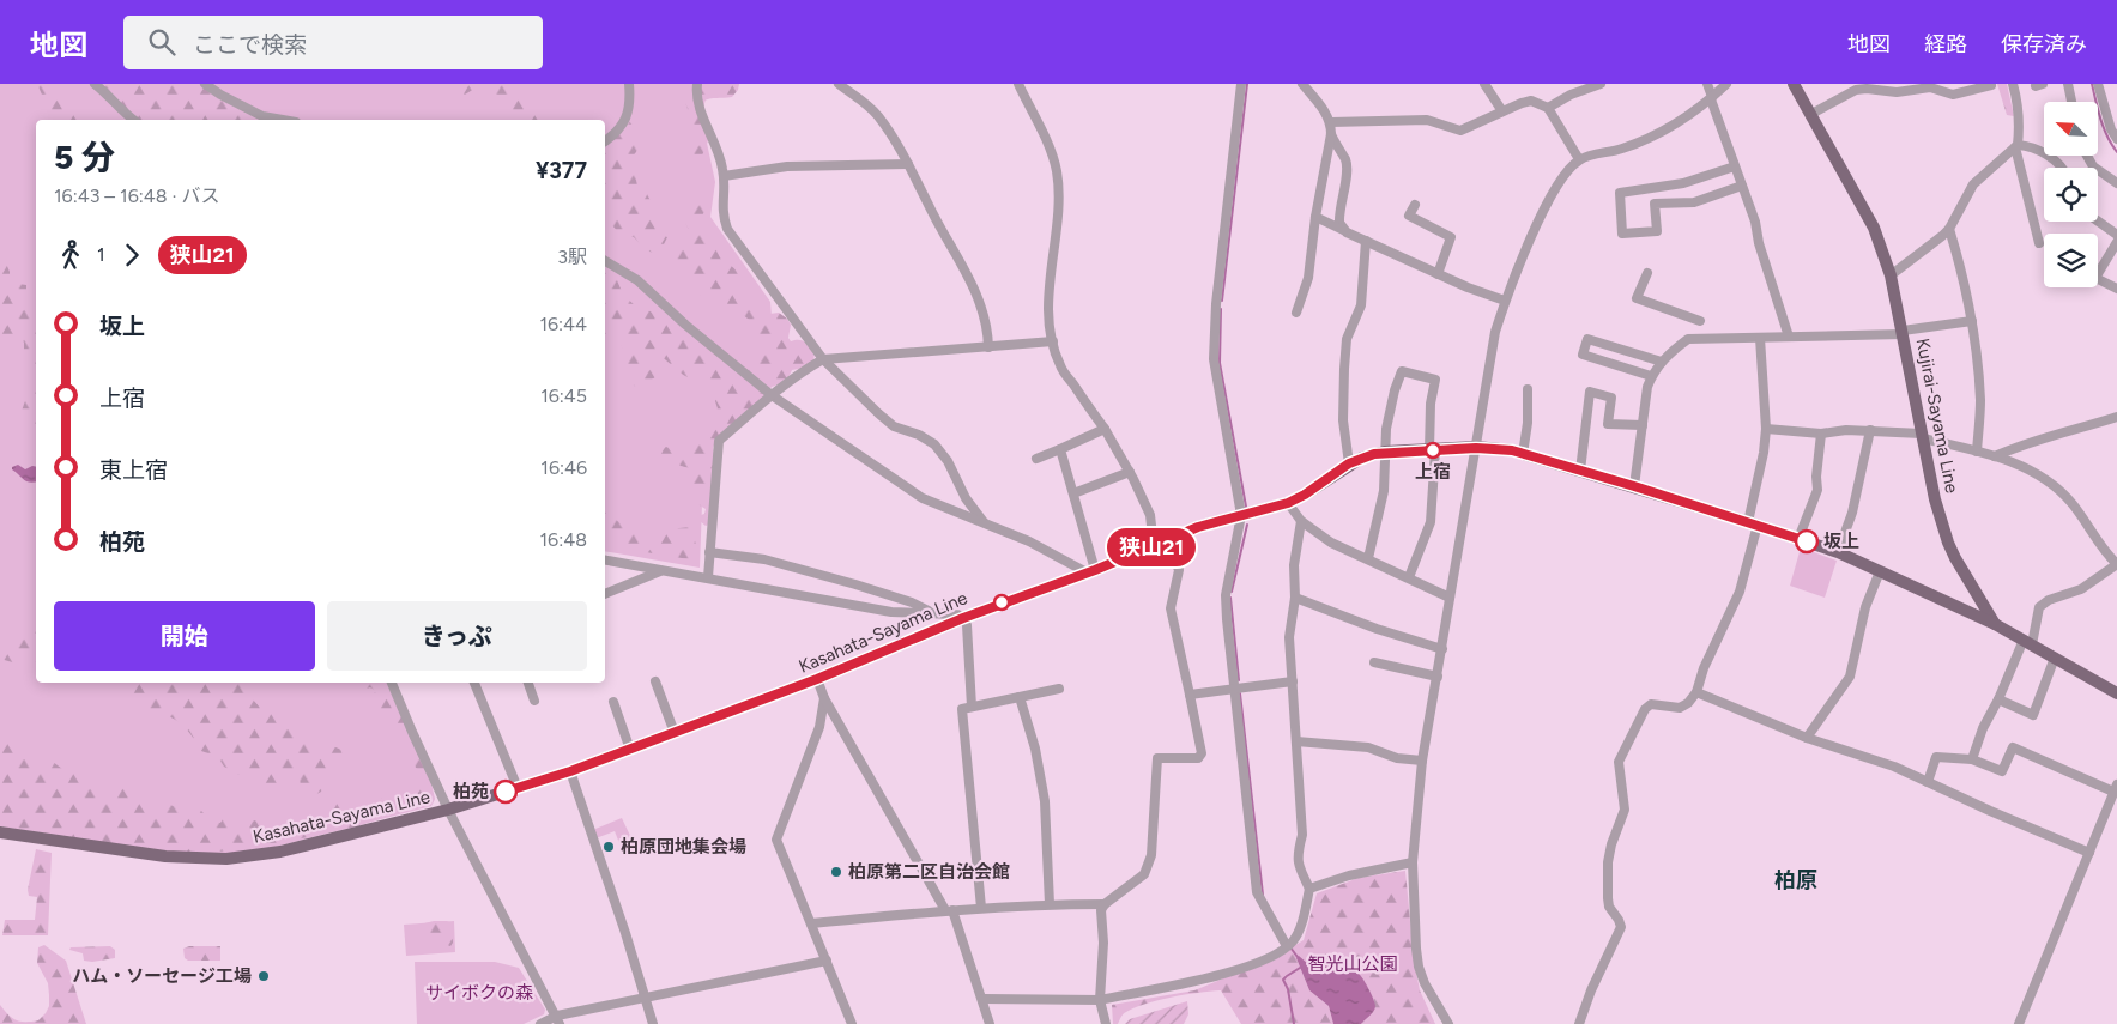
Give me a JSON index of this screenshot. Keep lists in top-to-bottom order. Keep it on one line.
{"streets":{"main road":["Kujirai-Sayama Line","Kasahata-Sayama Line"]},"crossings":[["Kujirai-Sayama Line","Kasahata-Sayama Line"]],"districts":["柏原"],"parks":["智光山公園","サイボクの森"],"places":["上宿","坂上","柏苑","柏原団地集会場","柏原第二区自治会館","ハム・ソーセージ工場"],"lines":["bus line 狭山21"],"north":"top left","page":{"header":"地図","search":"ここで検索","nav":["地図","経路","保存済み"],"on_map":"狭山21","heading":["5 分","16:43 – 16:48 · バス","¥377"],"legs":["1","狭山21","3駅"],"list":[{"name":"坂上","value":"16:44"},{"name":"上宿","value":"16:45"},{"name":"東上宿","value":"16:46"},{"name":"柏苑","value":"16:48"}],"buttons":["開始","きっぷ"]}}
